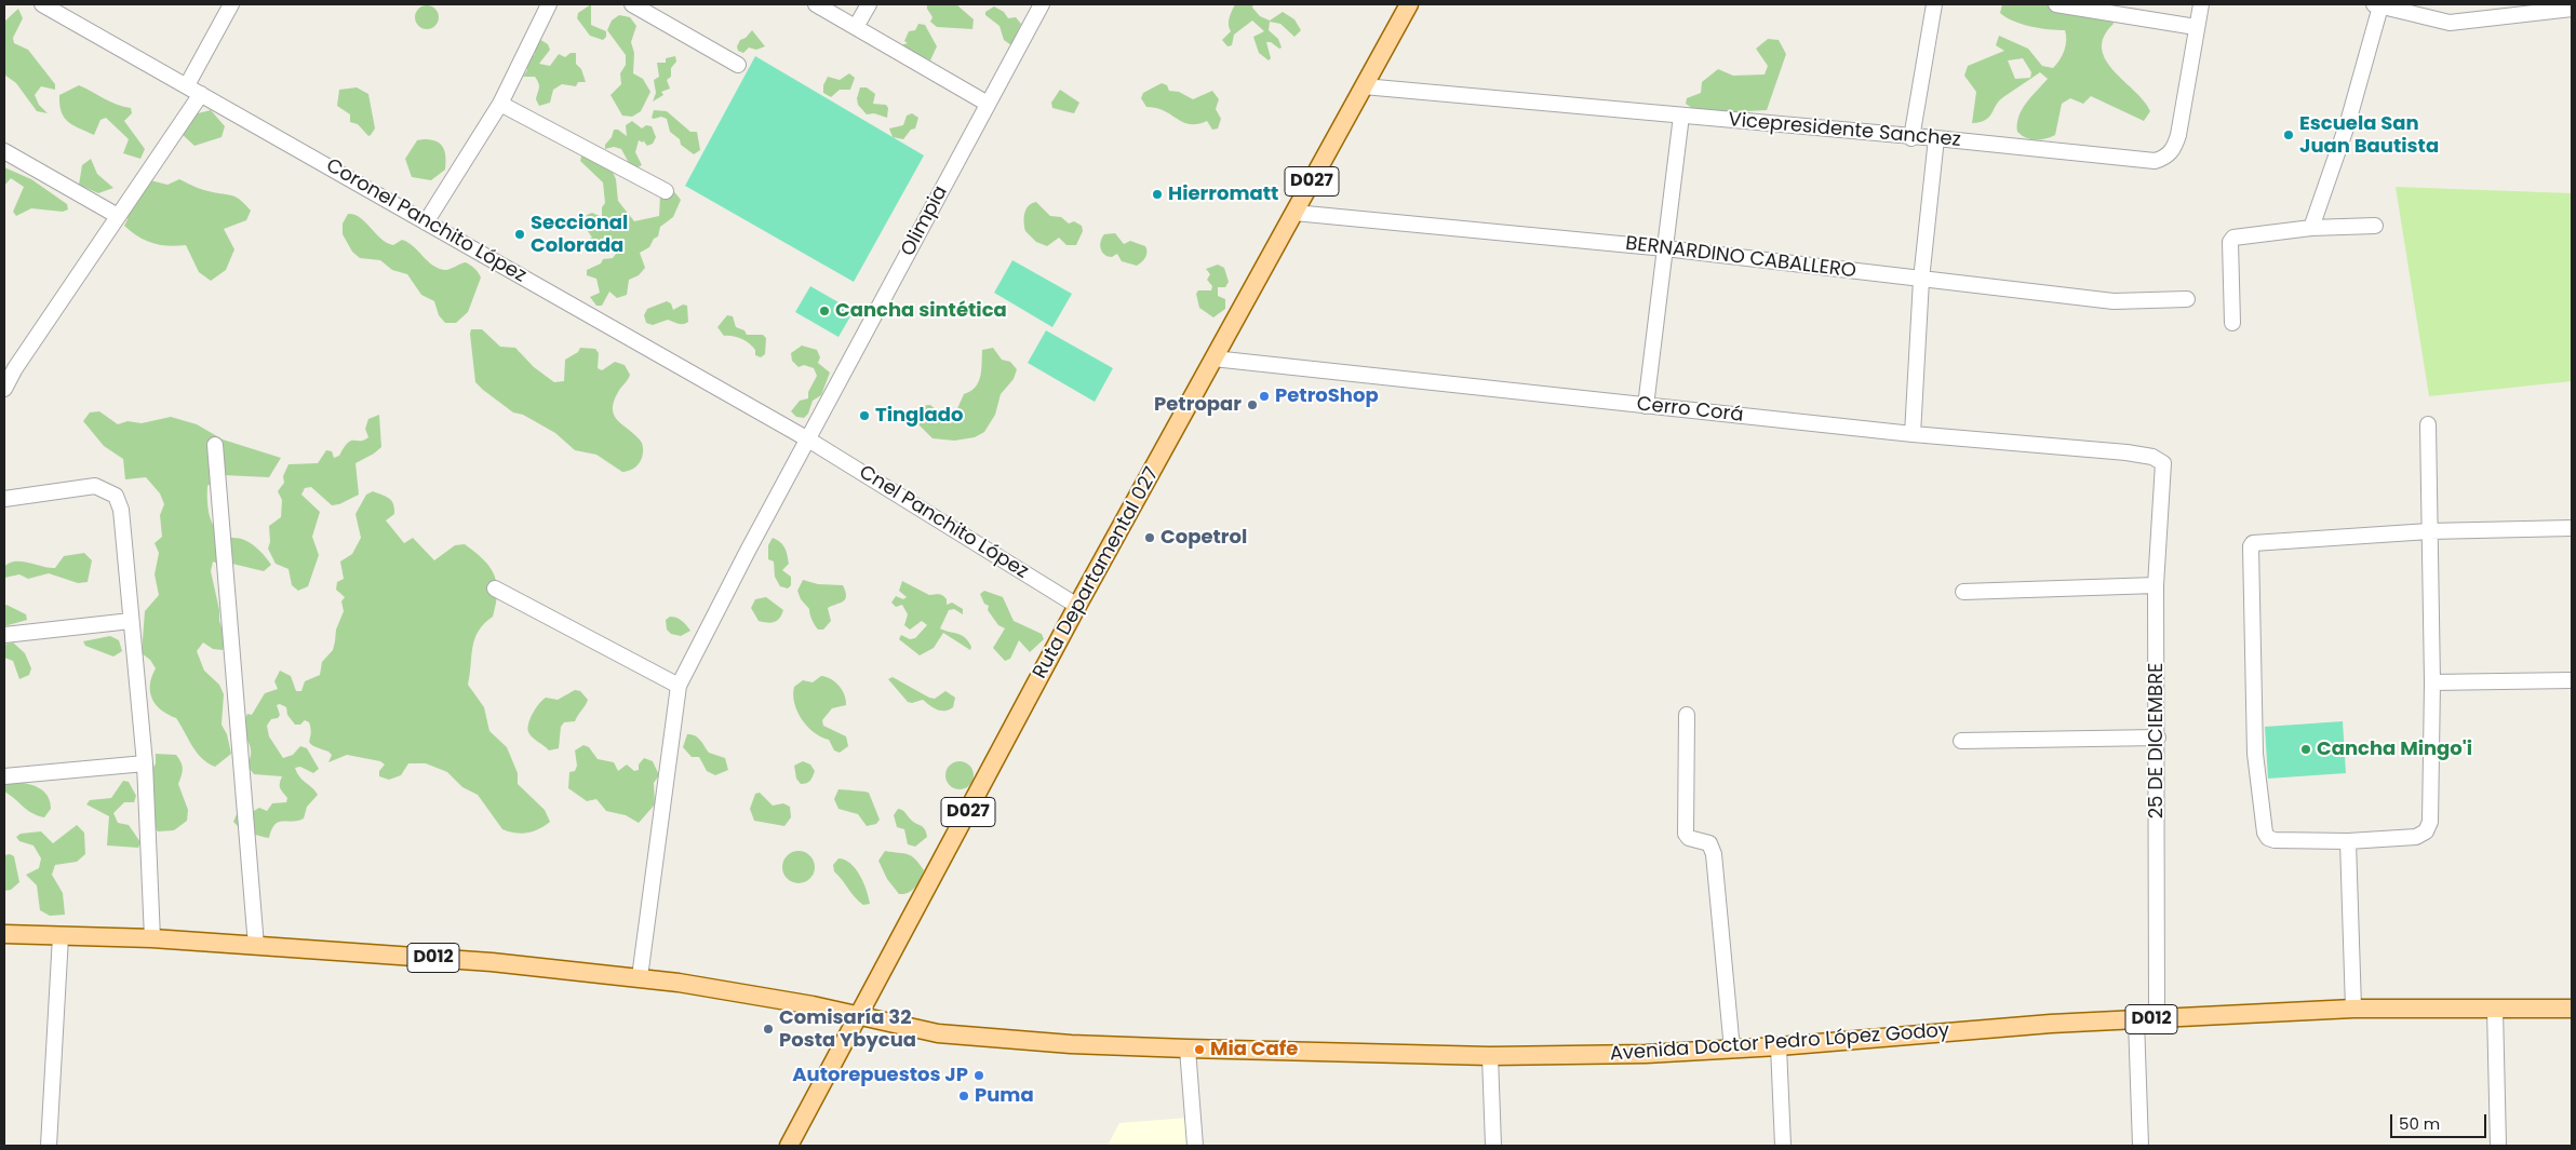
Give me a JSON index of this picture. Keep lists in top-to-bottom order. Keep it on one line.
{"streets":{"main road":["D027","Ruta Departamental 027","D012","Avenida Doctor Pedro López Godoy"],"street":["Vicepresidente Sanchez","Coronel Panchito López","Olimpia","BERNARDINO CABALLERO","Cerro Corá","Cnel Panchito López","25 DE DICIEMBRE"]},"crossings":[["Vicepresidente Sanchez","Ruta Departamental 027"],["Coronel Panchito López","Olimpia"],["Coronel Panchito López","Cnel Panchito López"],["Olimpia","Cnel Panchito López"],["BERNARDINO CABALLERO","Ruta Departamental 027"],["Cerro Corá","Ruta Departamental 027"],["Cerro Corá","25 DE DICIEMBRE"],["Cnel Panchito López","Ruta Departamental 027"],["Ruta Departamental 027","D012"],["Ruta Departamental 027","Avenida Doctor Pedro López Godoy"],["25 DE DICIEMBRE","Avenida Doctor Pedro López Godoy"],["D012","Avenida Doctor Pedro López Godoy"]],"places":["Escuela San Juan Bautista","Hierromatt","Seccional Colorada","Cancha sintética","PetroShop","Petropar","Tinglado","Copetrol","Cancha Mingo'i","Comisaría 32 Posta Ybycua","Mia Cafe","Autorepuestos JP","Puma"],"scale_bar":"50 m"}
